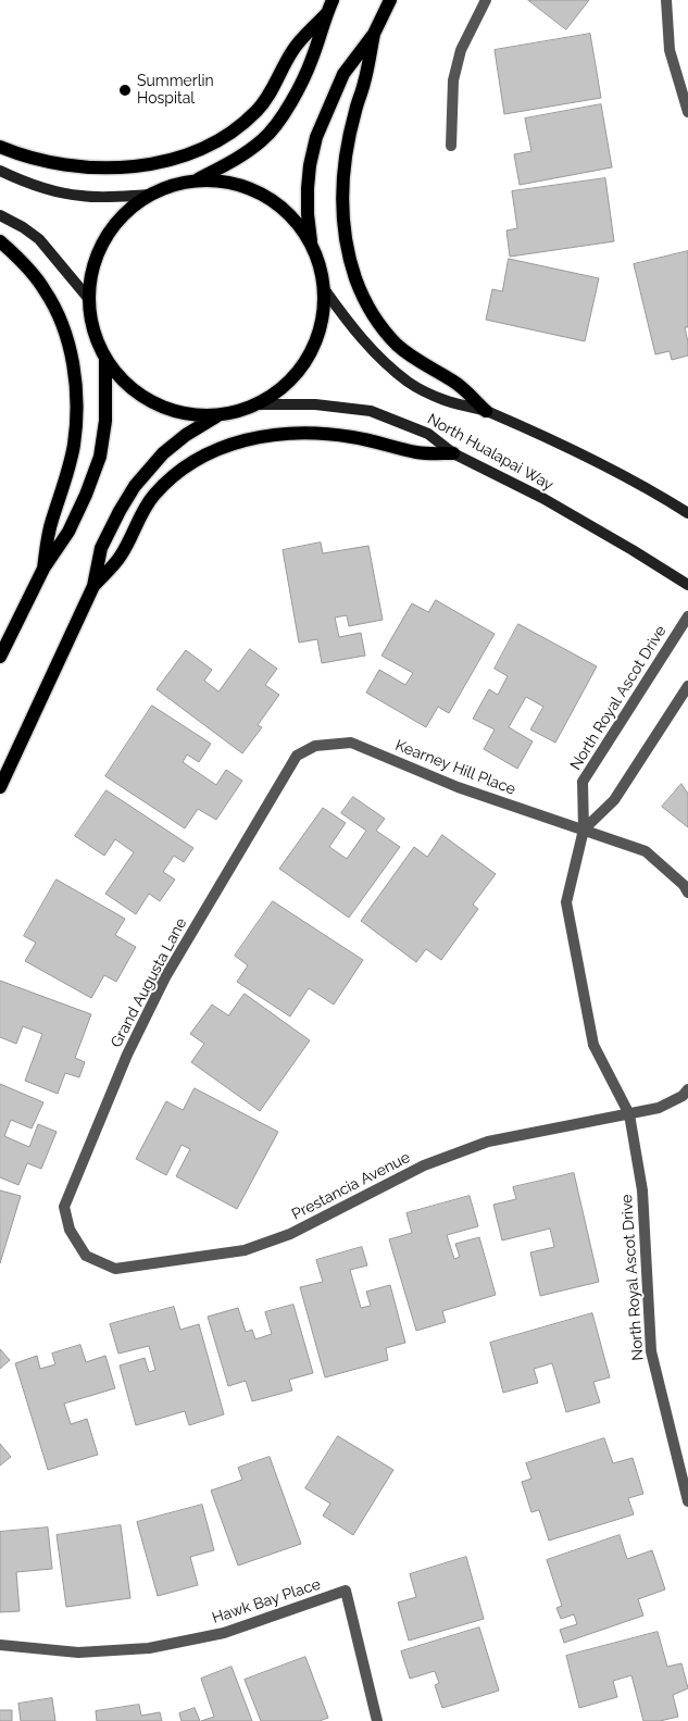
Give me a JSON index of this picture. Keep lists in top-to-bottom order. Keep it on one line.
{"streets":{"main road":["North Hualapai Way"],"street":["North Royal Ascot Drive","Kearney Hill Place","Grand Augusta Lane","Prestancia Avenue","Hawk Bay Place"]},"crossings":[["North Royal Ascot Drive","Kearney Hill Place"],["North Royal Ascot Drive","Prestancia Avenue"],["Kearney Hill Place","Grand Augusta Lane"],["Grand Augusta Lane","Prestancia Avenue"]],"places":["Summerlin Hospital"]}
